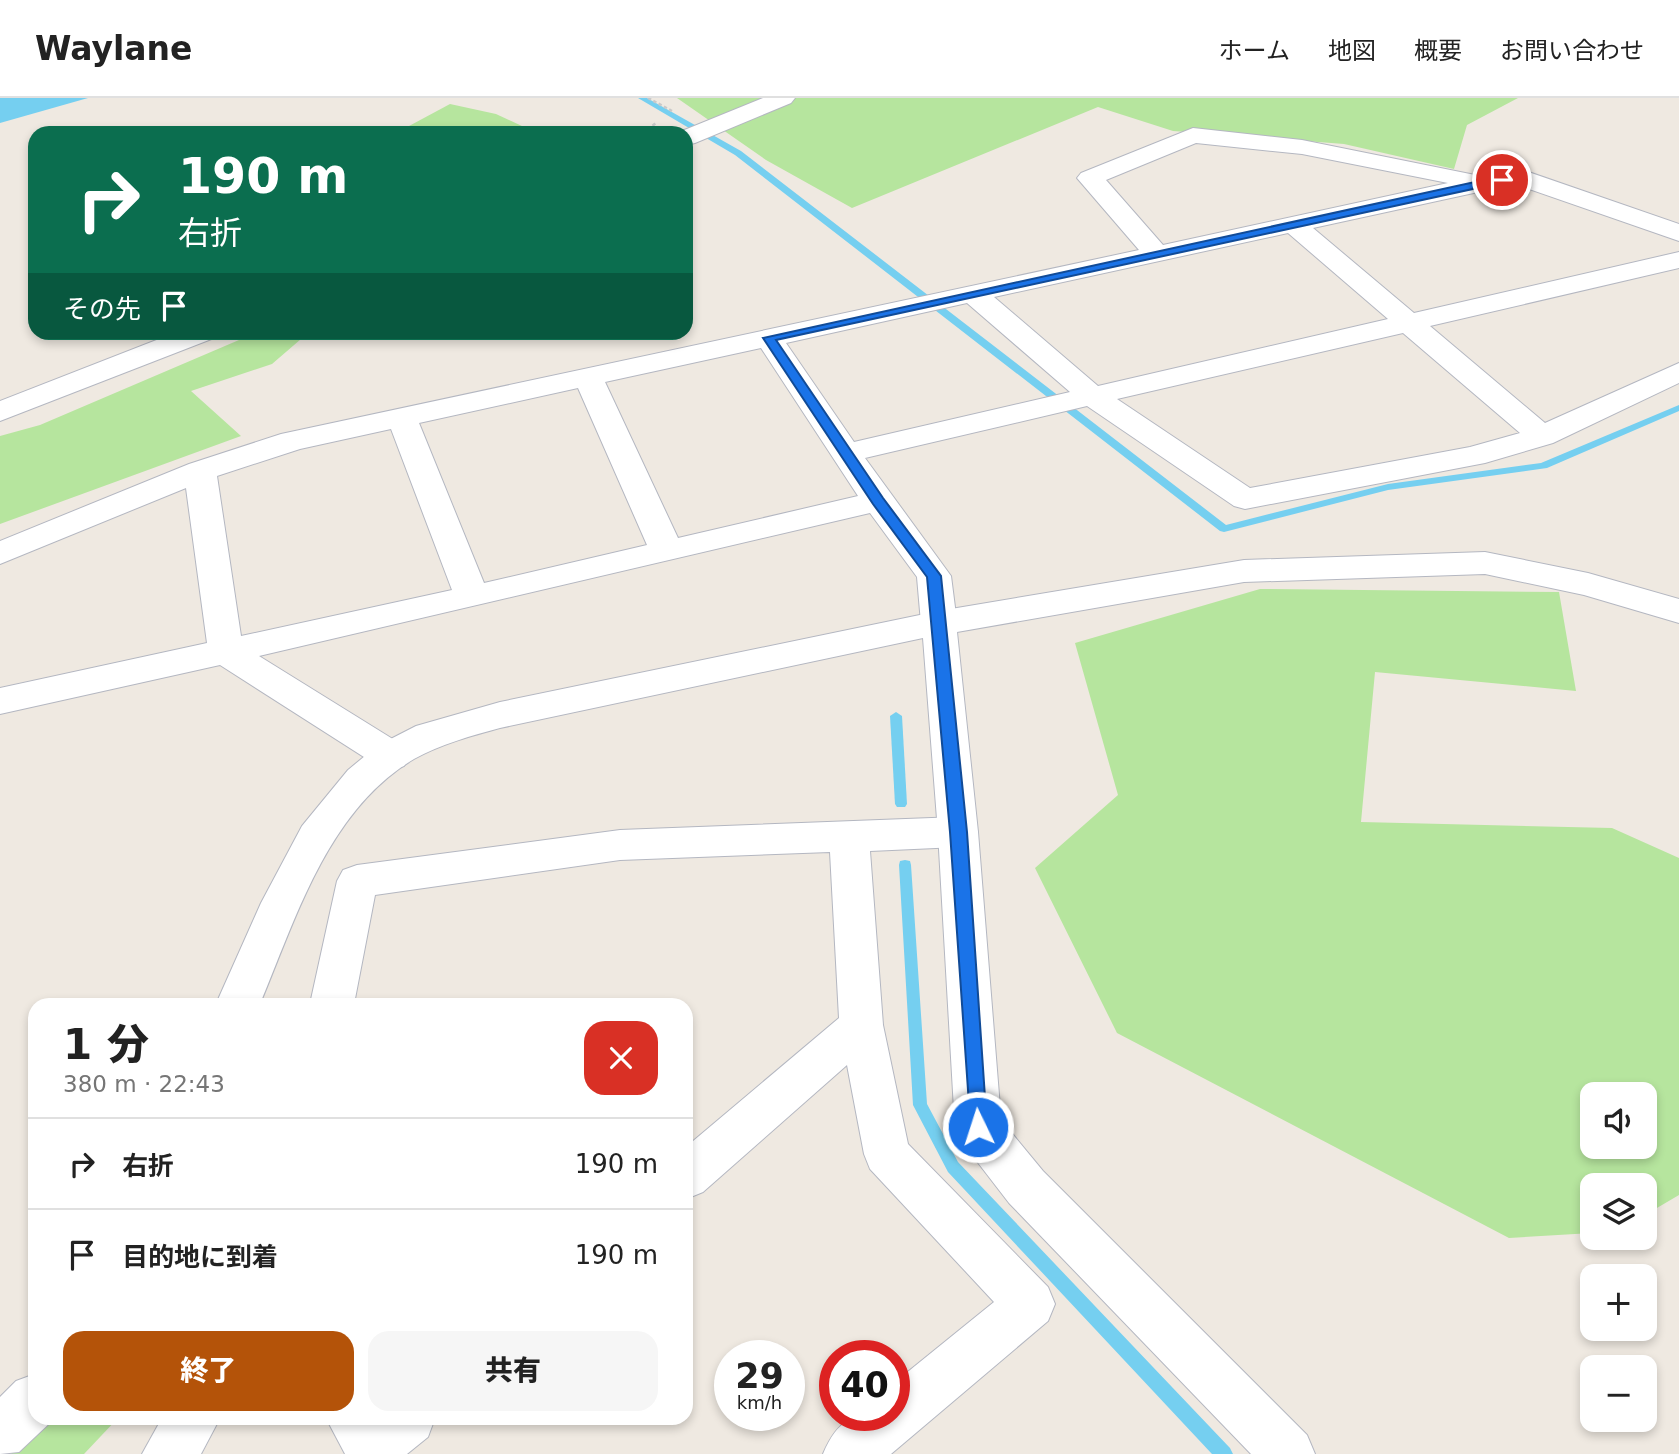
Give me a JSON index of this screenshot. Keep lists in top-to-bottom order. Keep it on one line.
{"page":{"header":"Waylane","nav":["ホーム","地図","概要","お問い合わせ"],"turn":["190 m","右折"],"then":"その先","heading":["1 分","380 m · 22:43"],"map_buttons":["+","−"],"list":[{"name":"右折","value":"190 m"},{"name":"目的地に到着","value":"190 m"}],"buttons":["終了","共有"],"speed":"29 km/h","limit":"40"}}
